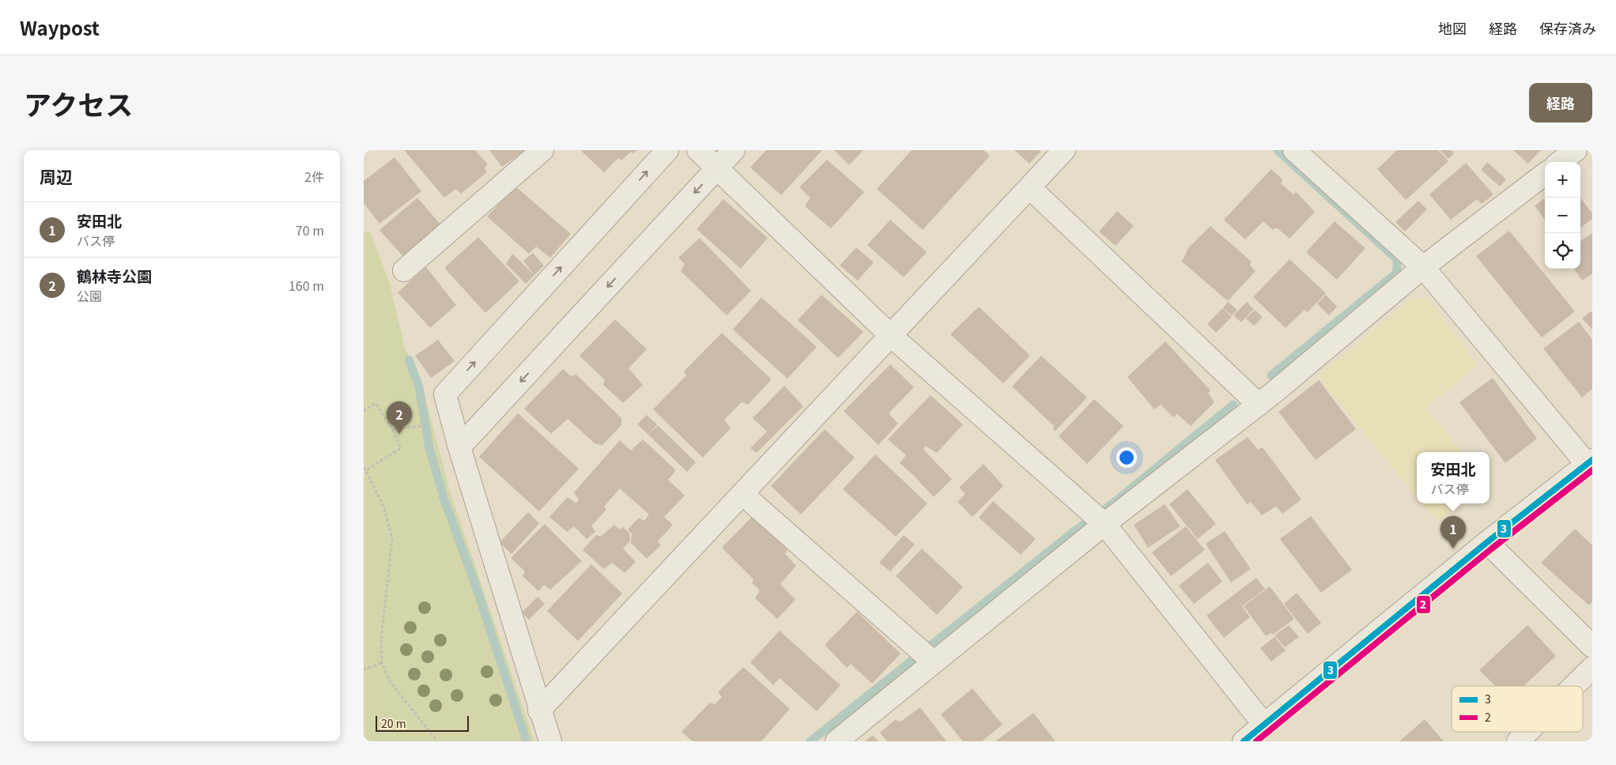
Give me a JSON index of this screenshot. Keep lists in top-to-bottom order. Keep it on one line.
{"lines":["transit line 3","transit line 2"],"legend":["3","2"],"scale_bar":"20 m","page":{"header":"Waypost","nav":["地図","経路","保存済み"],"title":"アクセス","buttons":"経路","heading":["周辺","2件"],"map_buttons":["+","−"],"list":[{"mark":"1","name":"安田北","note":"バス停","value":"70 m"},{"mark":"2","name":"鶴林寺公園","note":"公園","value":"160 m"}],"pins":["2","1"],"popup":["安田北","バス停"],"scale":"20 m"}}
